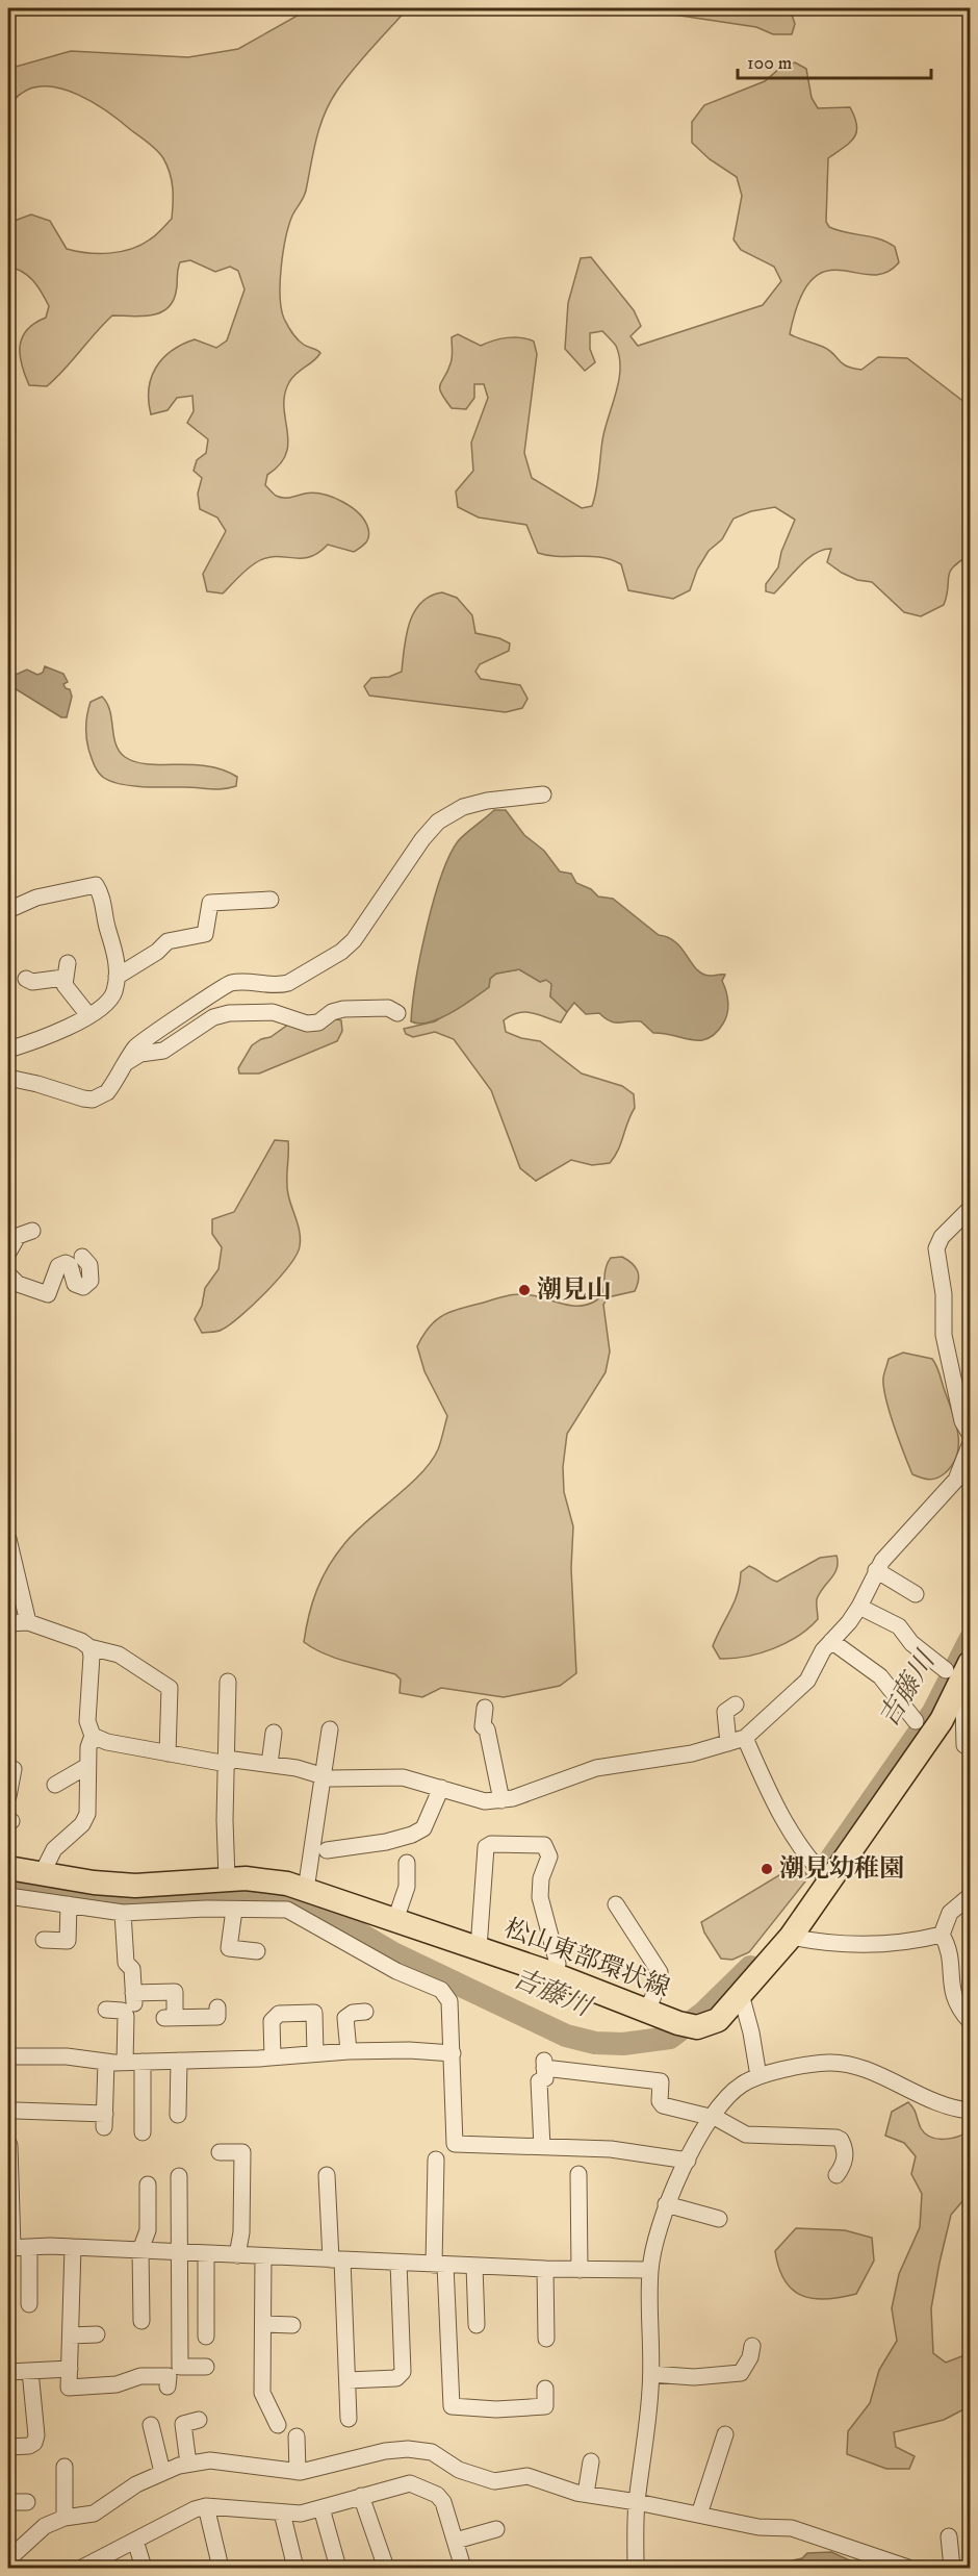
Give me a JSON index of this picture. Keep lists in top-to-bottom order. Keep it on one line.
{"streets":{"main road":["松山東部環状線"]},"water":["吉藤川"],"places":["潮見山","潮見幼稚園"],"scale_bar":"100 m"}
